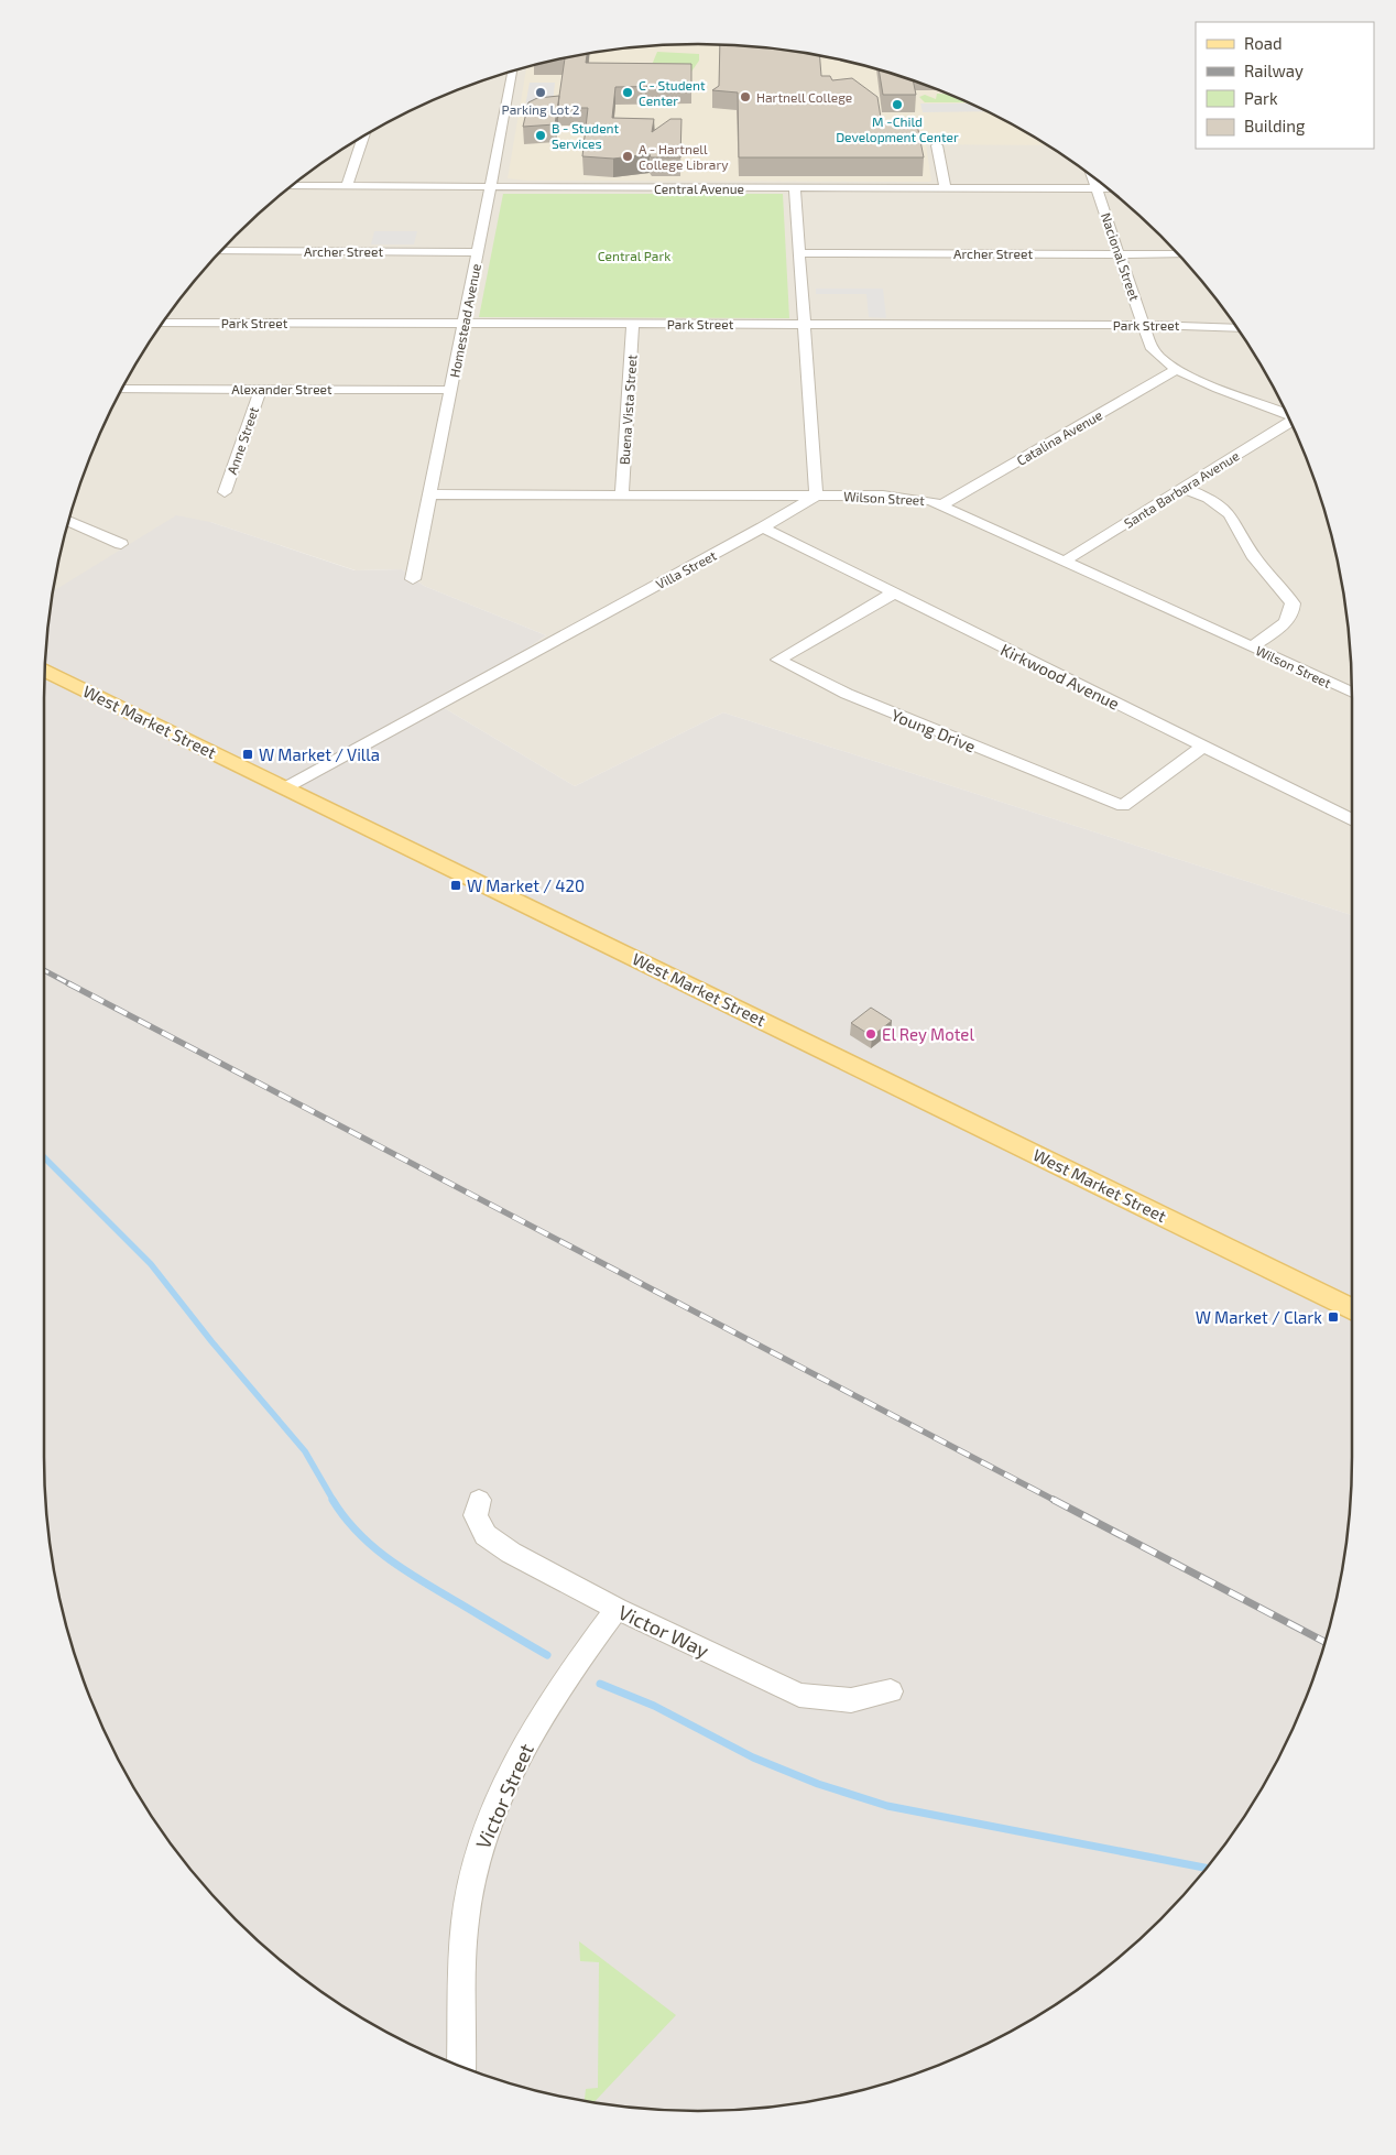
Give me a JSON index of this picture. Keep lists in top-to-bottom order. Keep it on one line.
{"streets":{"main road":["West Market Street"],"street":["Central Avenue","Archer Street","Nacional Street","Homestead Avenue","Park Street","Alexander Street","Buena Vista Street","Catalina Avenue","Anne Street","Santa Barbara Avenue","Wilson Street","Villa Street","Kirkwood Avenue","Young Drive","Victor Way","Victor Street"]},"crossings":[["Central Avenue","Nacional Street"],["Central Avenue","Homestead Avenue"],["Archer Street","Nacional Street"],["Archer Street","Homestead Avenue"],["Nacional Street","Park Street"],["Nacional Street","Catalina Avenue"],["Homestead Avenue","Park Street"],["Homestead Avenue","Alexander Street"],["Homestead Avenue","Wilson Street"],["Park Street","Buena Vista Street"],["Alexander Street","Anne Street"],["Buena Vista Street","Wilson Street"],["Catalina Avenue","Wilson Street"],["Santa Barbara Avenue","Wilson Street"],["Wilson Street","Villa Street"],["Villa Street","Kirkwood Avenue"],["Villa Street","West Market Street"],["Kirkwood Avenue","Young Drive"],["Victor Way","Victor Street"]],"parks":["Central Park"],"places":{"other":["Parking Lot 2","C - Student Center","Hartnell College","M -Child Development Center","B - Student Services","A - Hartnell College Library","El Rey Motel"],"transit":["W Market / Villa","W Market / 420","W Market / Clark"]},"legend":["Road","Railway","Park","Building"]}
